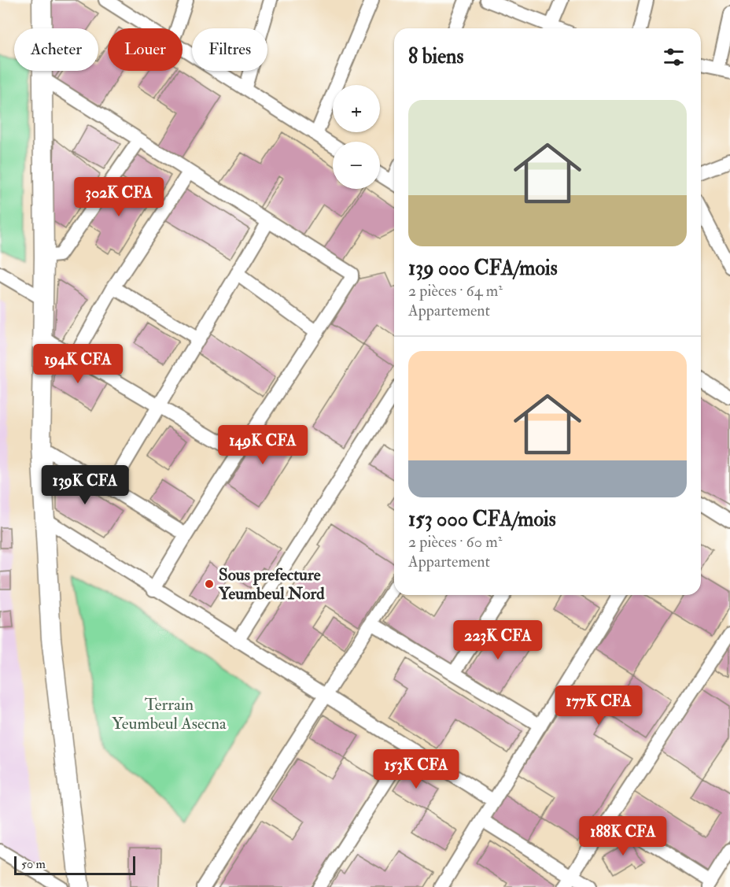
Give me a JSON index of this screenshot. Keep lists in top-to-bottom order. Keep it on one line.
{"parks":["Terrain Yeumbeul Asecna"],"places":["Sous prefecture Yeumbeul Nord"],"scale_bar":"50 m","page":{"chip":["Acheter","Louer","Filtres"],"heading":"8 biens","map_buttons":["+","−"],"list":[{"name":"139 000 CFA/mois","note":"2 pièces · 64 m² · Appartement"},{"name":"153 000 CFA/mois","note":"2 pièces · 60 m² · Appartement"}],"price":["302K CFA","194K CFA","149K CFA","139K CFA","223K CFA","177K CFA","153K CFA","188K CFA"],"scale":"50 m"}}
